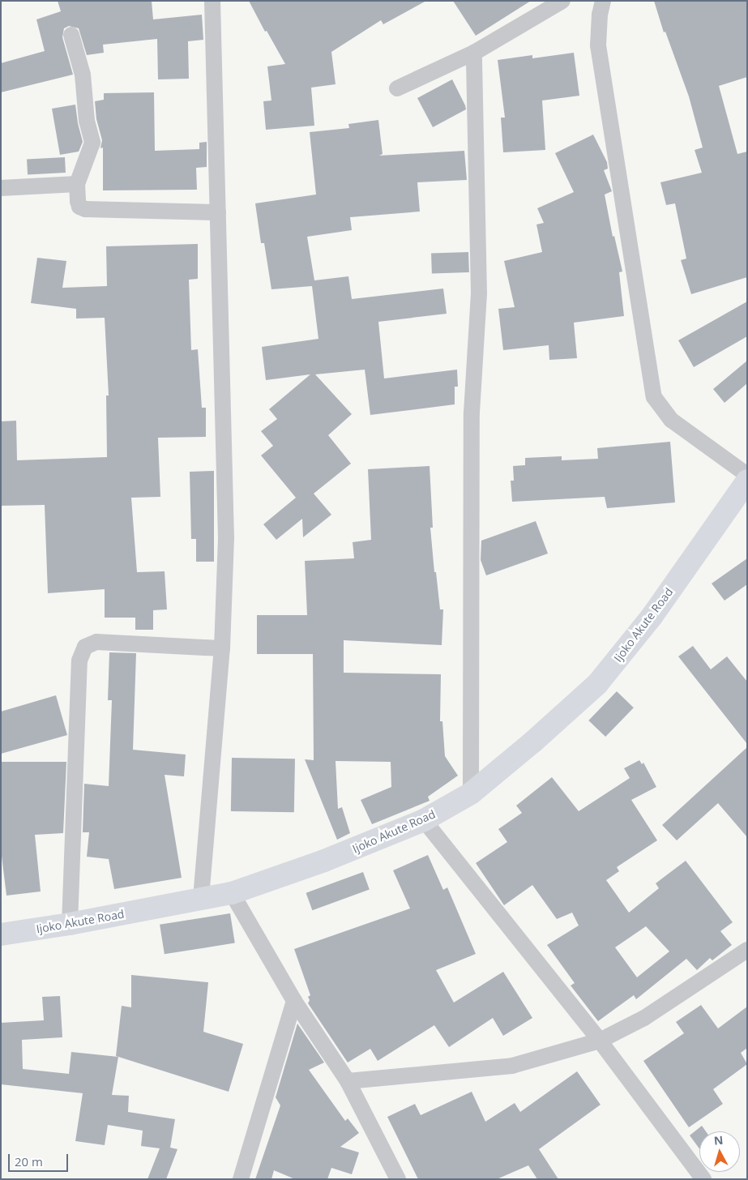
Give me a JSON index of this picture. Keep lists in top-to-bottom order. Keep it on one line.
{"streets":{"main road":["Ijoko Akute Road"]},"scale_bar":"20 m","north":"top"}
